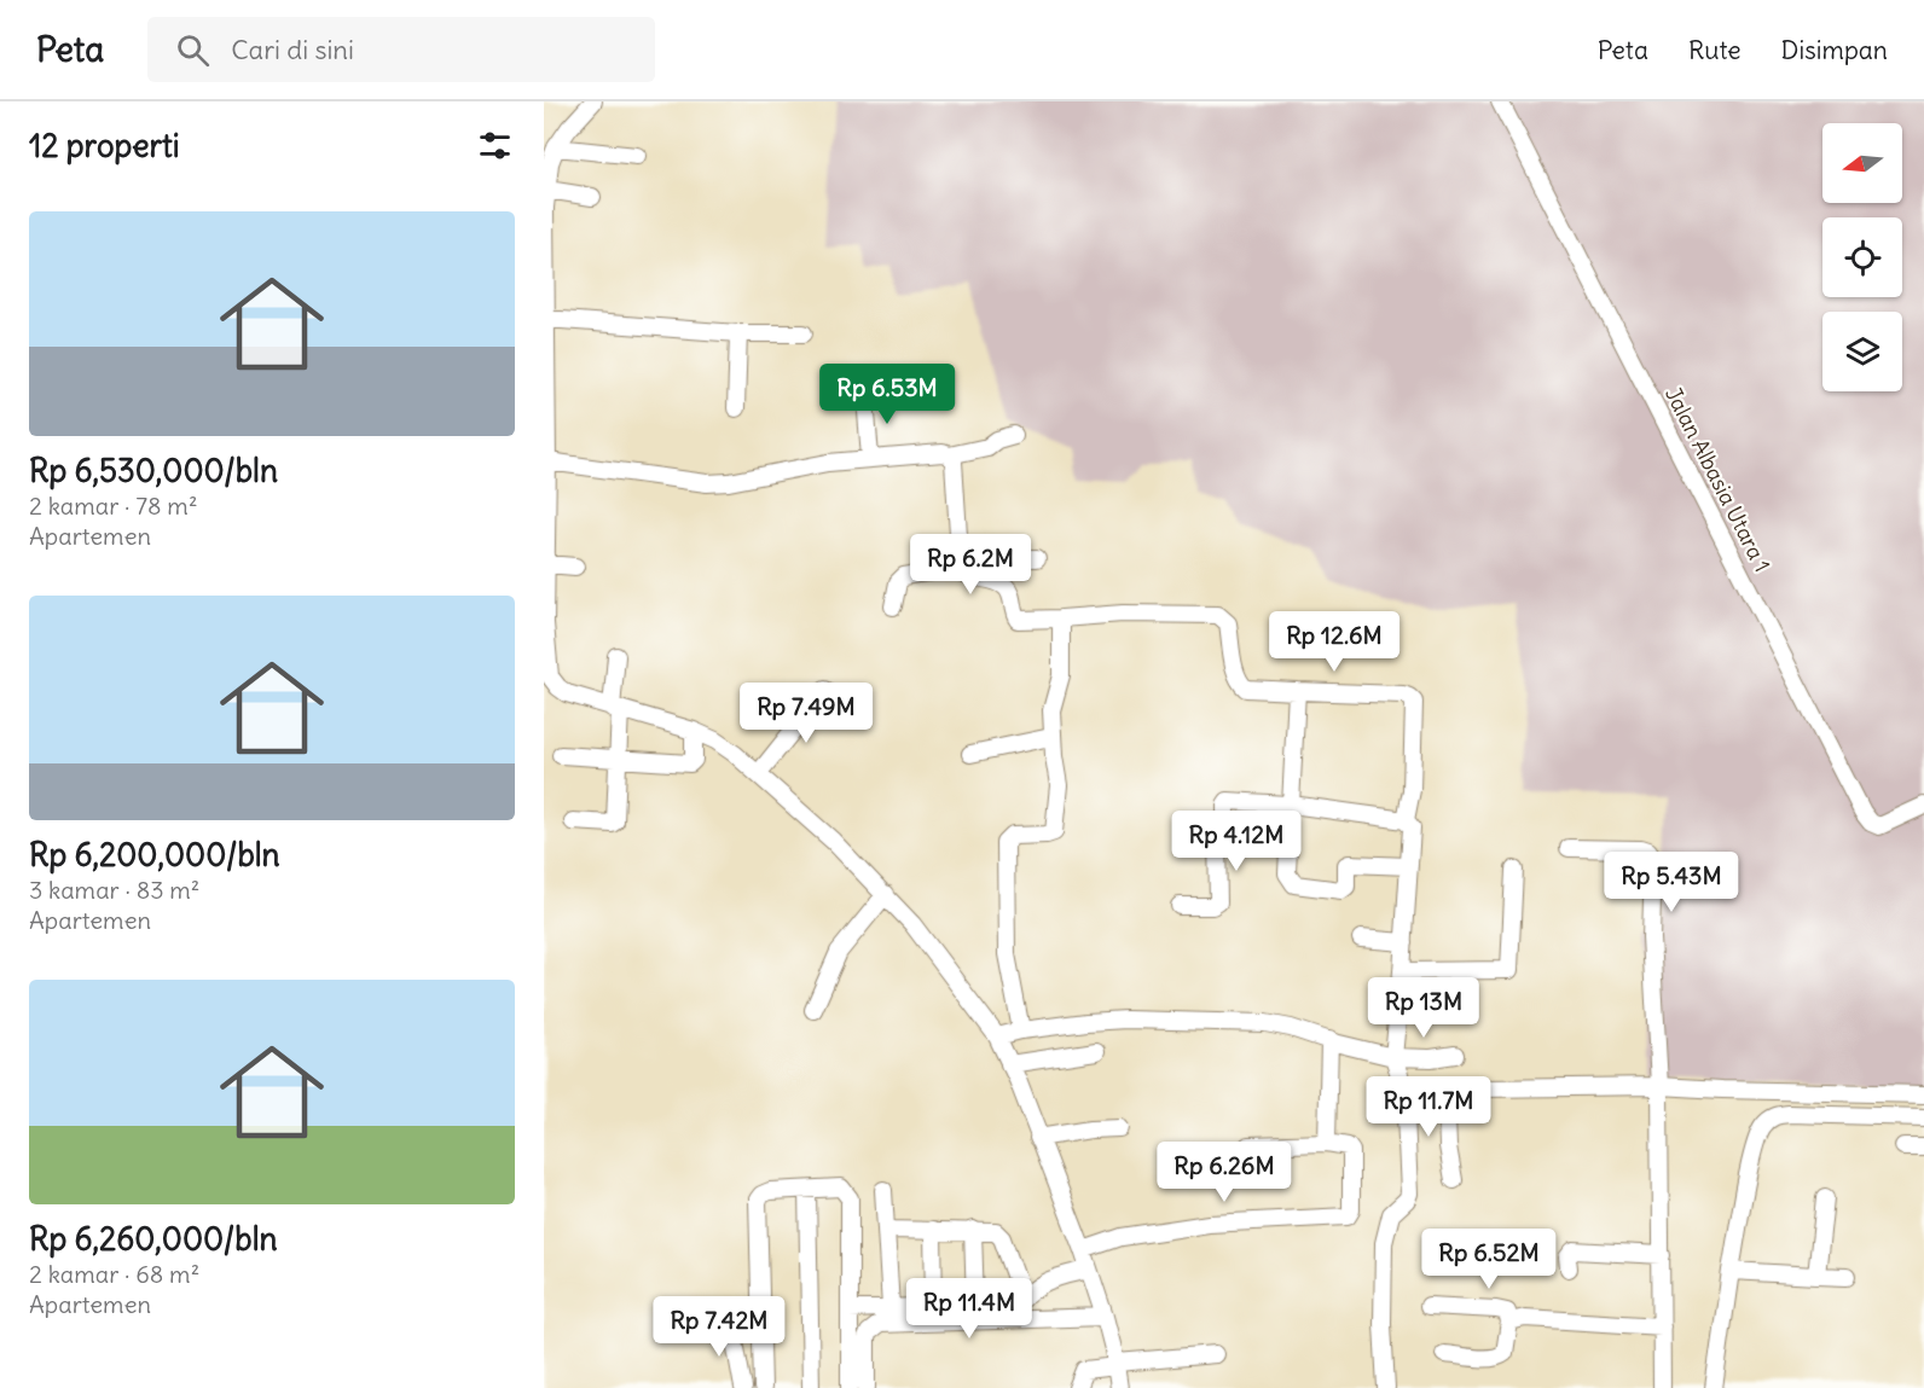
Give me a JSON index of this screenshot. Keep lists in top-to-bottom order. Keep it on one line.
{"streets":{"street":["Jalan Albasia Utara 1"]},"north":"left","page":{"header":"Peta","search":"Cari di sini","nav":["Peta","Rute","Disimpan"],"heading":"12 properti","list":[{"name":"Rp 6,530,000/bln","note":"2 kamar · 78 m² · Apartemen"},{"name":"Rp 6,200,000/bln","note":"3 kamar · 83 m² · Apartemen"},{"name":"Rp 6,260,000/bln","note":"2 kamar · 68 m² · Apartemen"}],"price":["Rp 6.53M","Rp 6.2M","Rp 12.6M","Rp 7.49M","Rp 4.12M","Rp 5.43M","Rp 13M","Rp 11.7M","Rp 6.26M","Rp 6.52M","Rp 11.4M","Rp 7.42M"]}}
